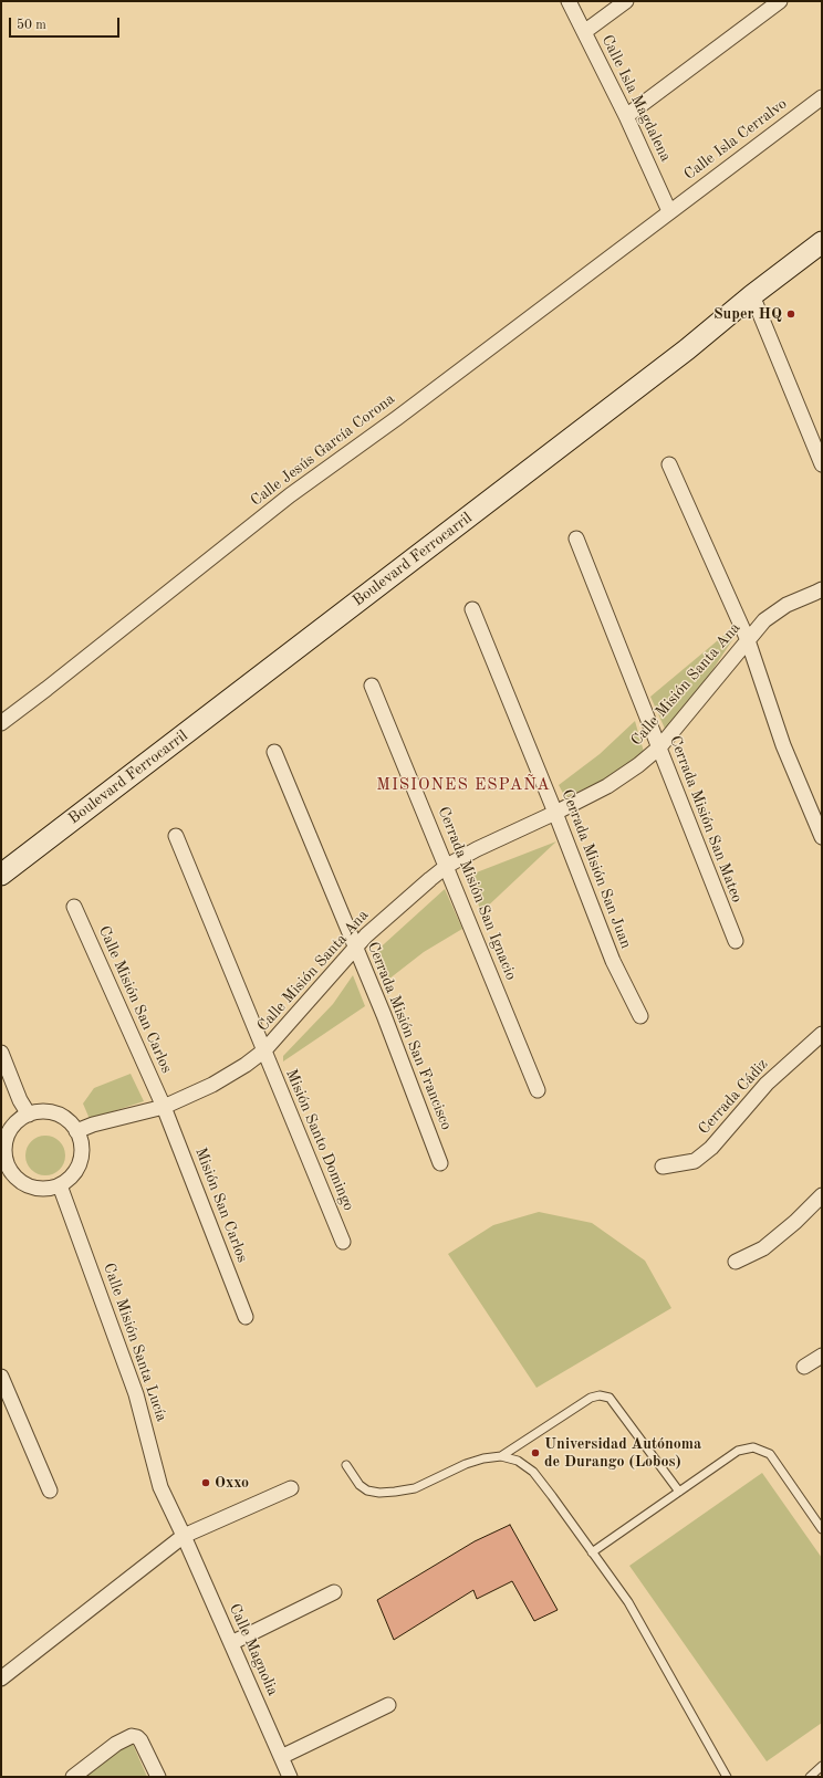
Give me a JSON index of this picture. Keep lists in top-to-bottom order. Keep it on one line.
{"streets":{"main road":["Boulevard Ferrocarril"],"street":["Calle Isla Magdalena","Calle Isla Cerralvo","Calle Jesús García Corona","Calle Misión Santa Ana","Cerrada Misión San Mateo","Cerrada Misión San Juan","Cerrada Misión San Ignacio","Calle Misión San Carlos","Cerrada Misión San Francisco","Cerrada Cádiz","Misión Santo Domingo","Misión San Carlos","Calle Misión Santa Lucía","Calle Magnolia"]},"crossings":[["Calle Isla Magdalena","Calle Isla Cerralvo"],["Calle Isla Magdalena","Calle Jesús García Corona"],["Calle Isla Cerralvo","Calle Jesús García Corona"],["Calle Misión Santa Ana","Cerrada Misión San Mateo"],["Calle Misión Santa Ana","Cerrada Misión San Juan"],["Calle Misión Santa Ana","Cerrada Misión San Ignacio"],["Calle Misión Santa Ana","Calle Misión San Carlos"],["Calle Misión Santa Ana","Cerrada Misión San Francisco"],["Calle Misión Santa Ana","Misión Santo Domingo"],["Calle Misión Santa Ana","Misión San Carlos"],["Calle Misión Santa Ana","Calle Misión Santa Lucía"],["Calle Misión San Carlos","Misión San Carlos"],["Calle Misión Santa Lucía","Calle Magnolia"]],"districts":["MISIONES ESPAÑA"],"places":["Super HQ","Universidad Autónoma de Durango (Lobos)","Oxxo"],"scale_bar":"50 m"}
